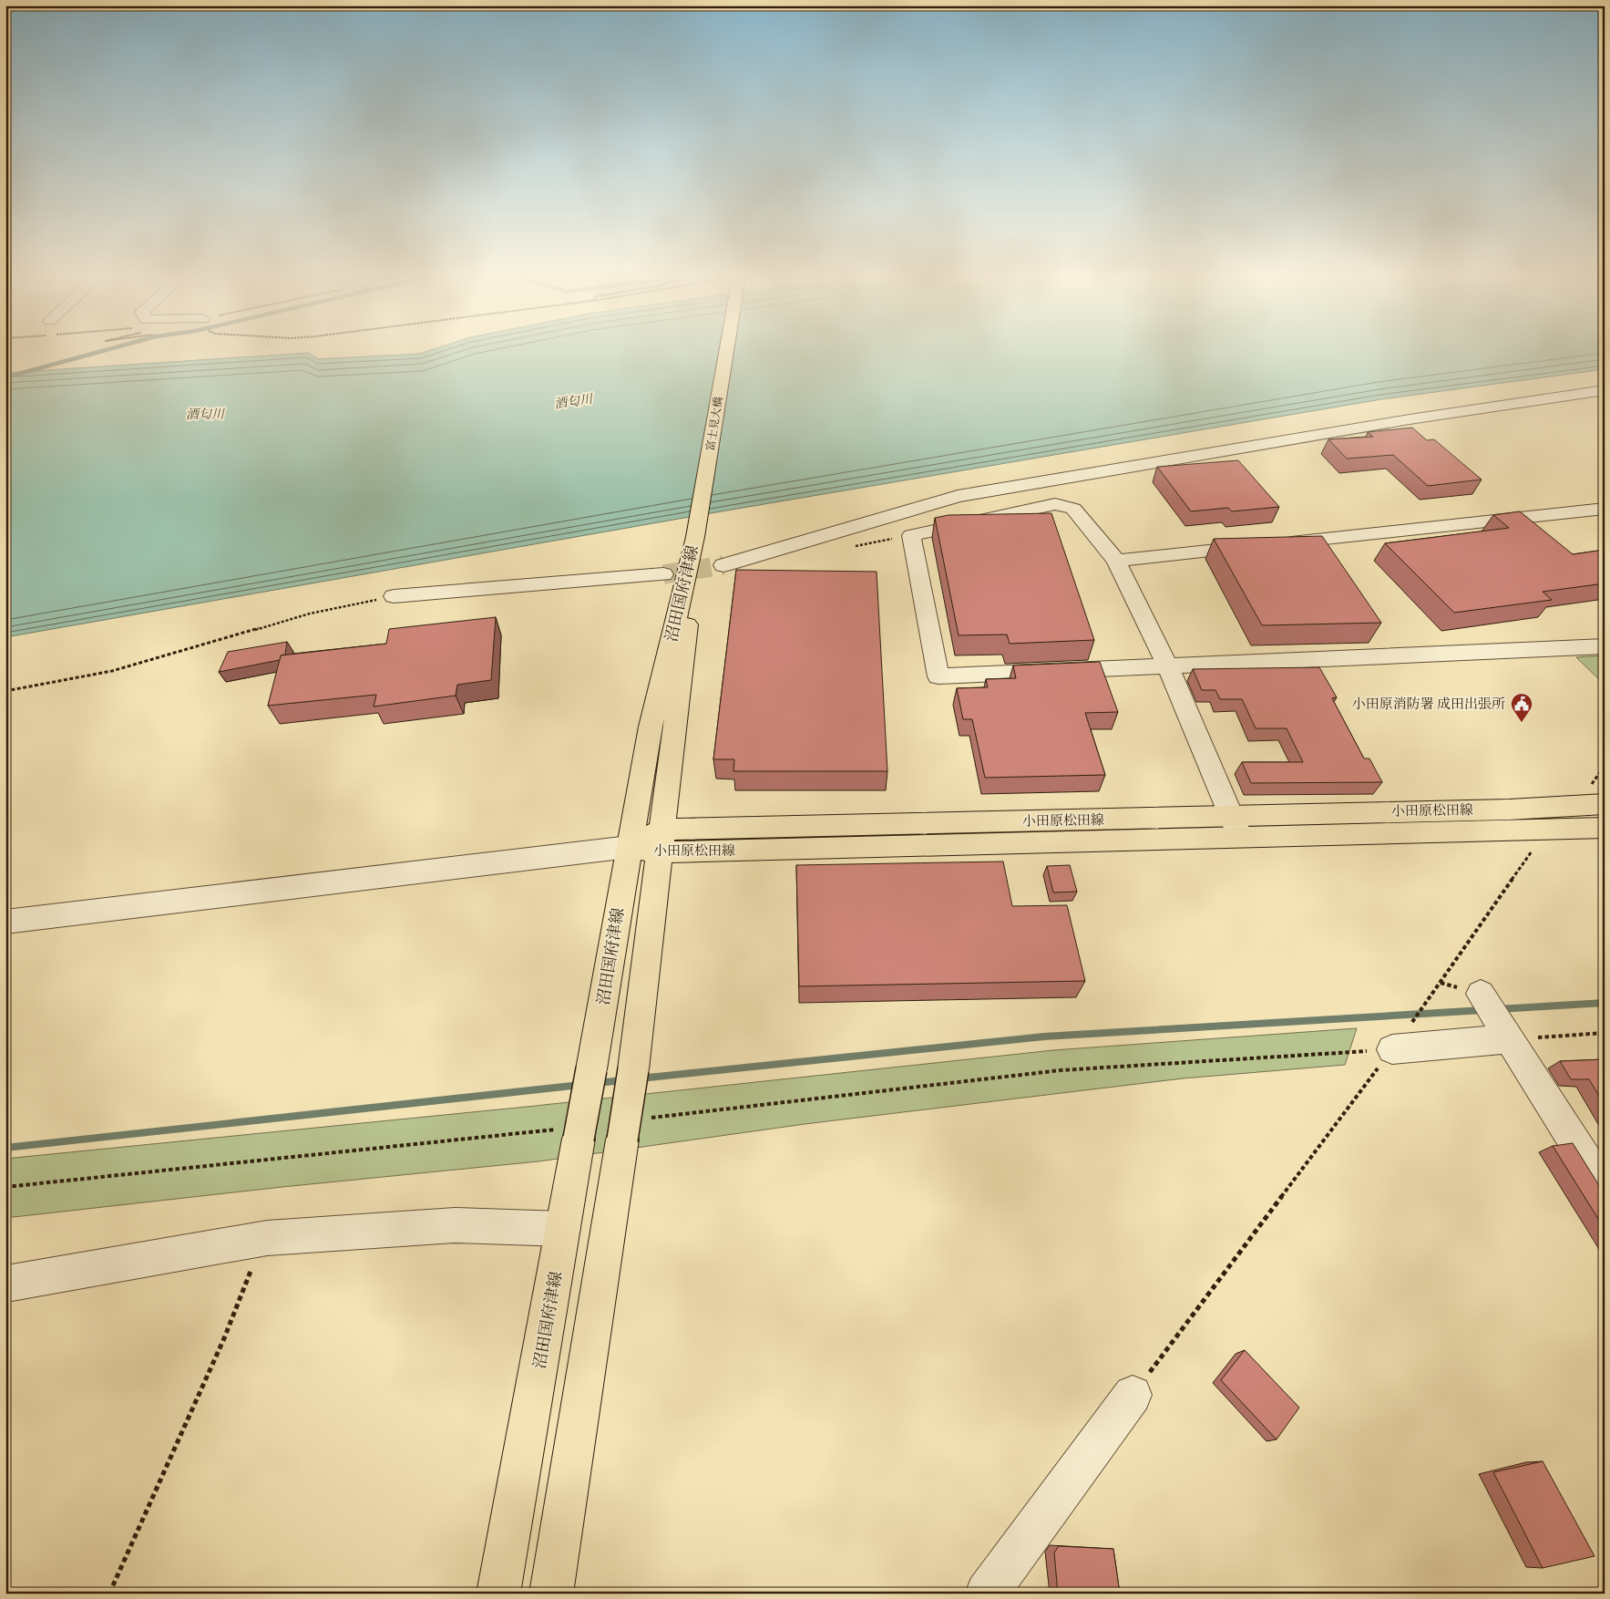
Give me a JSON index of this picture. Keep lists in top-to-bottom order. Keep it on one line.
{"streets":{"main road":["富士見大橋","沼田国府津線","小田原松田線"]},"crossings":[["富士見大橋","沼田国府津線"],["沼田国府津線","小田原松田線"]],"water":["酒匂川"],"places":{"public building":["小田原消防署 成田出張所"]}}
